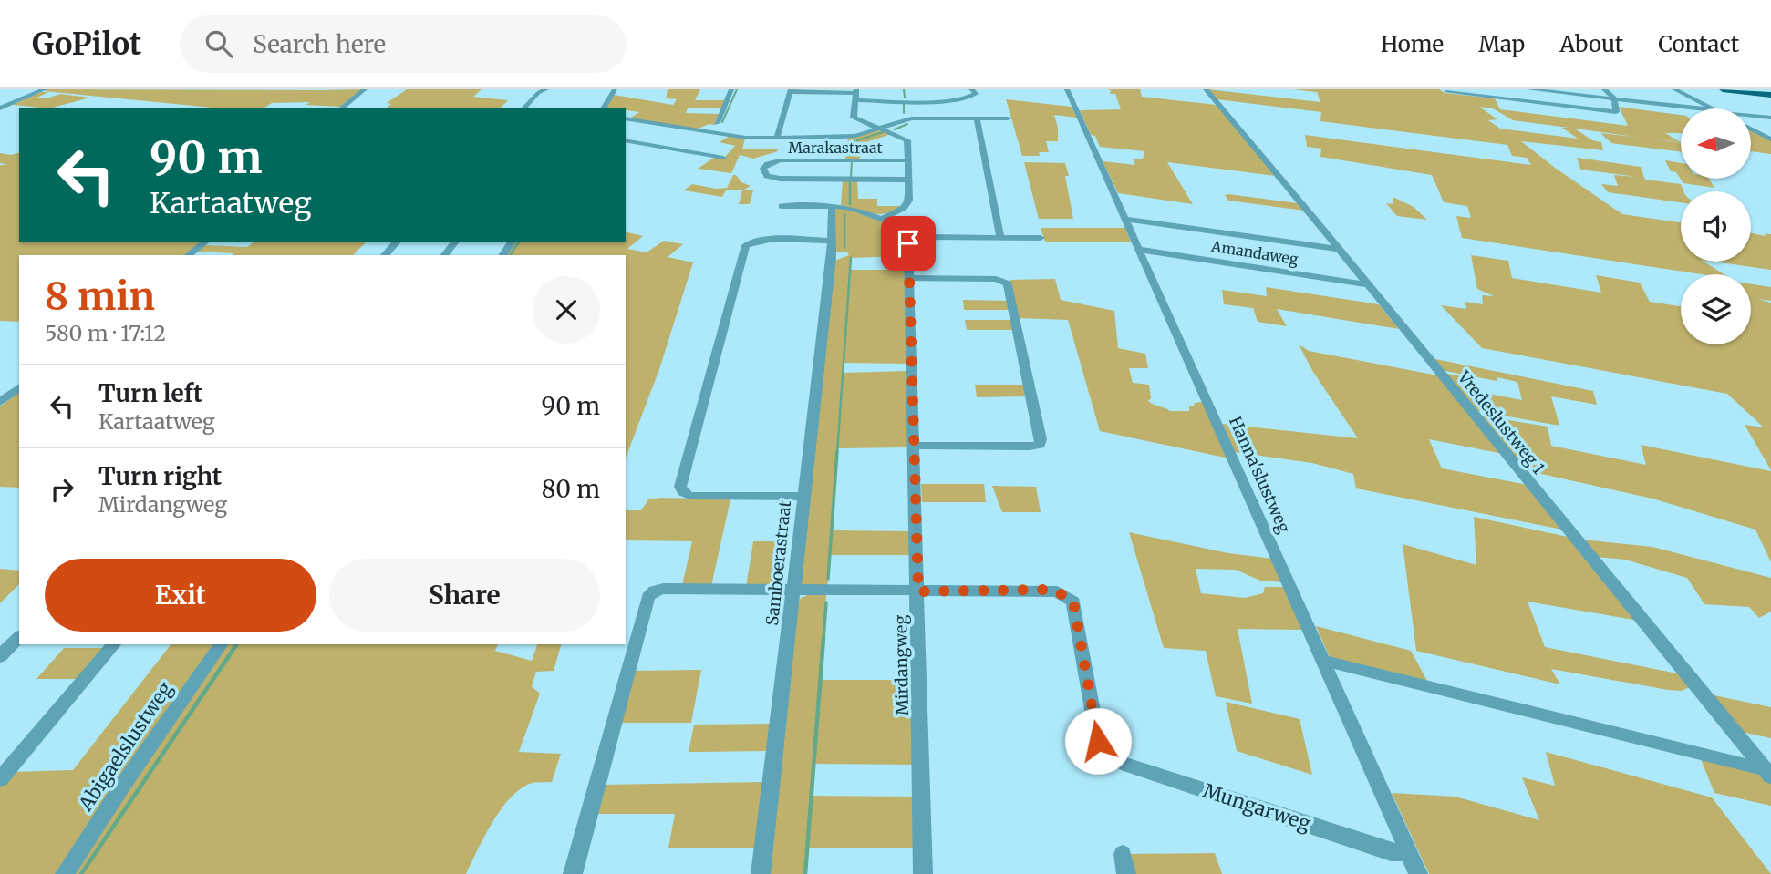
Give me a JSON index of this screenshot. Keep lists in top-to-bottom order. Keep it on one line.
{"streets":{"street":["Marakastraat","Amandaweg","Vredeslustweg 1","Hanna'slustweg","Samboerastraat","Mirdangweg","Abigaelslustweg","Mungarweg"]},"crossings":[["Amandaweg","Vredeslustweg 1"],["Amandaweg","Hanna'slustweg"],["Hanna'slustweg","Mungarweg"],["Mirdangweg","Mungarweg"]],"north":"left","page":{"header":"GoPilot","search":"Search here","nav":["Home","Map","About","Contact"],"turn":["90 m","Kartaatweg"],"heading":["8 min","580 m · 17:12"],"list":[{"name":"Turn left","note":"Kartaatweg","value":"90 m"},{"name":"Turn right","note":"Mirdangweg","value":"80 m"}],"buttons":["Exit","Share"]}}
